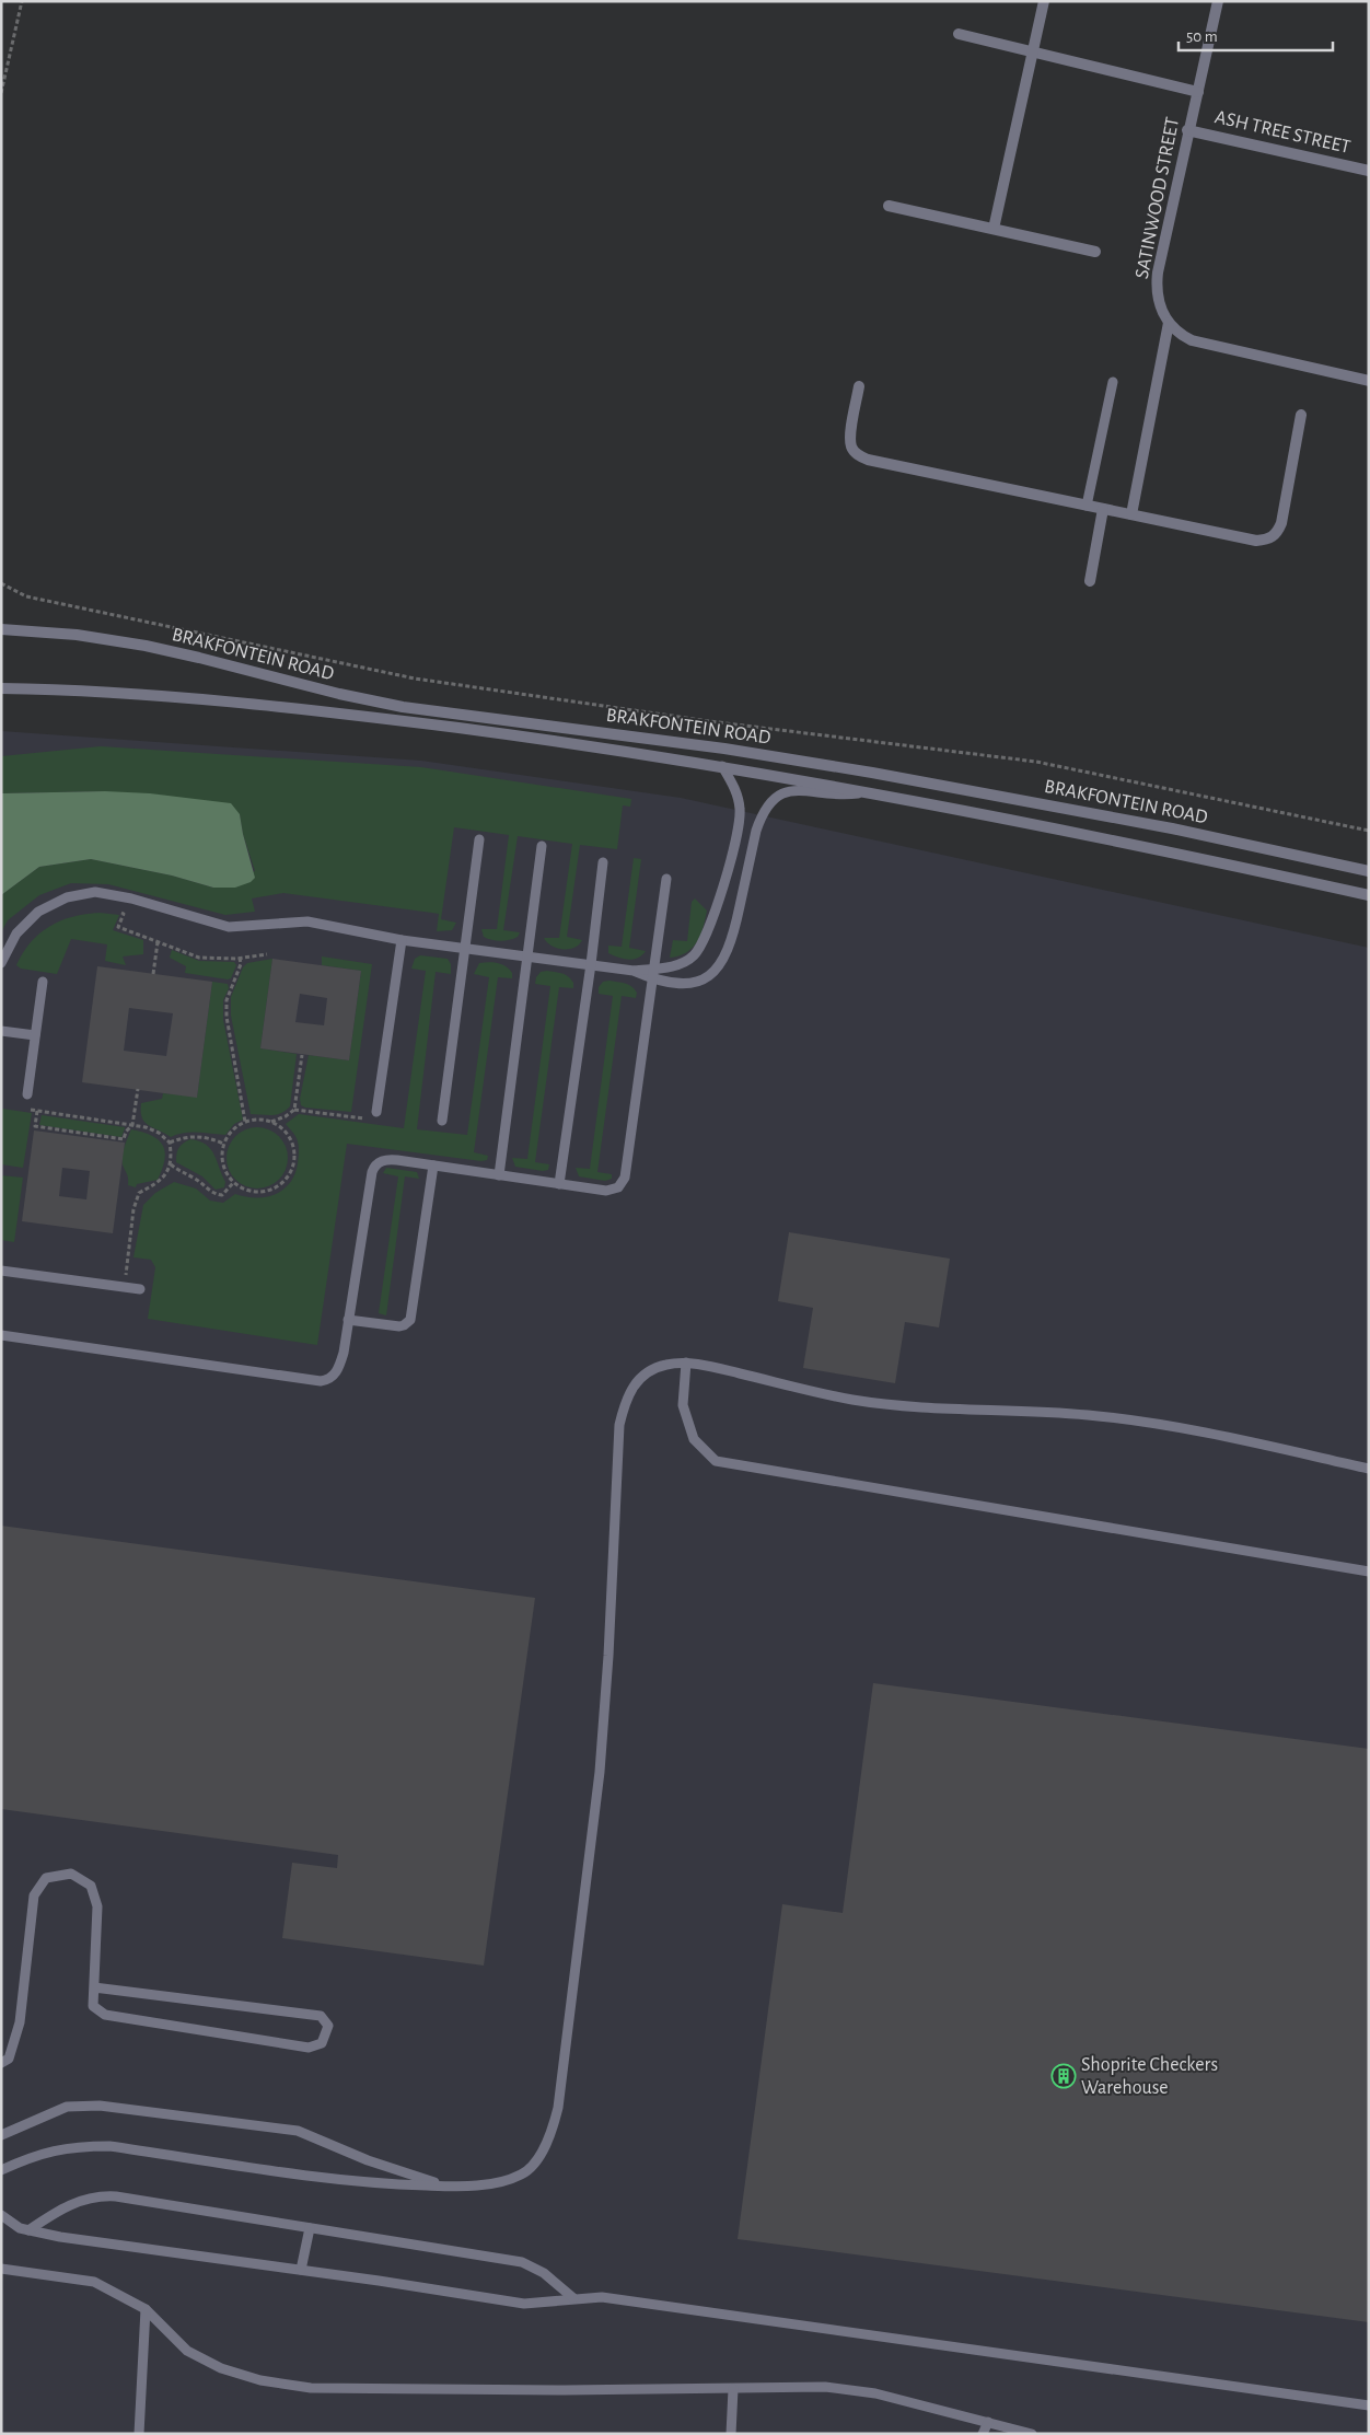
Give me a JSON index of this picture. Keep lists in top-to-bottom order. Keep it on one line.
{"streets":{"street":["ASH TREE STREET","SATINWOOD STREET","BRAKFONTEIN ROAD"]},"crossings":[["ASH TREE STREET","SATINWOOD STREET"]],"places":{"building":["Shoprite Checkers Warehouse"]},"scale_bar":"50 m"}
